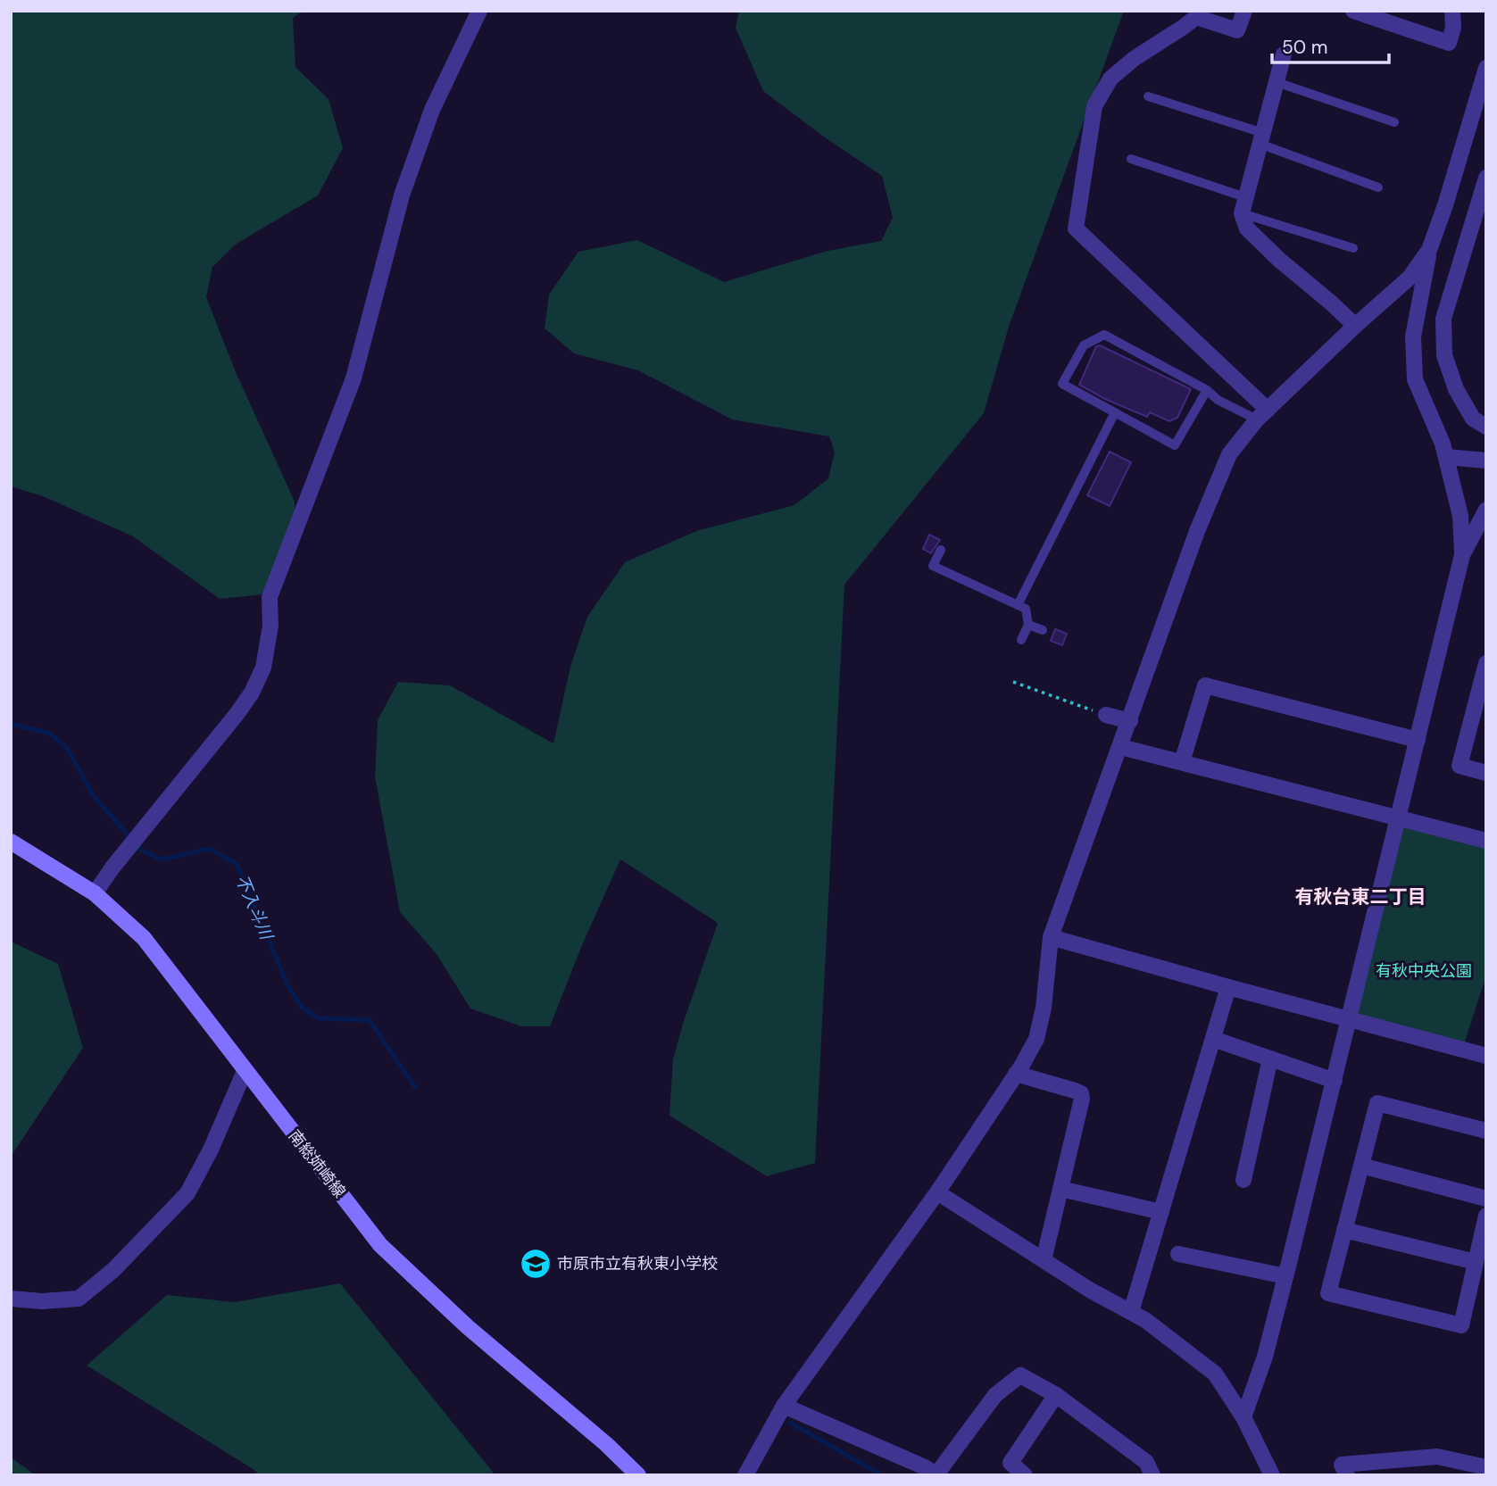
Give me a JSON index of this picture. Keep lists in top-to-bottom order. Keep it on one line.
{"streets":{"main road":["南総姉崎線"]},"districts":["有秋台東二丁目"],"water":["不入斗川"],"parks":["有秋中央公園"],"places":{"school or university":["市原市立有秋東小学校"]},"scale_bar":"50 m"}
